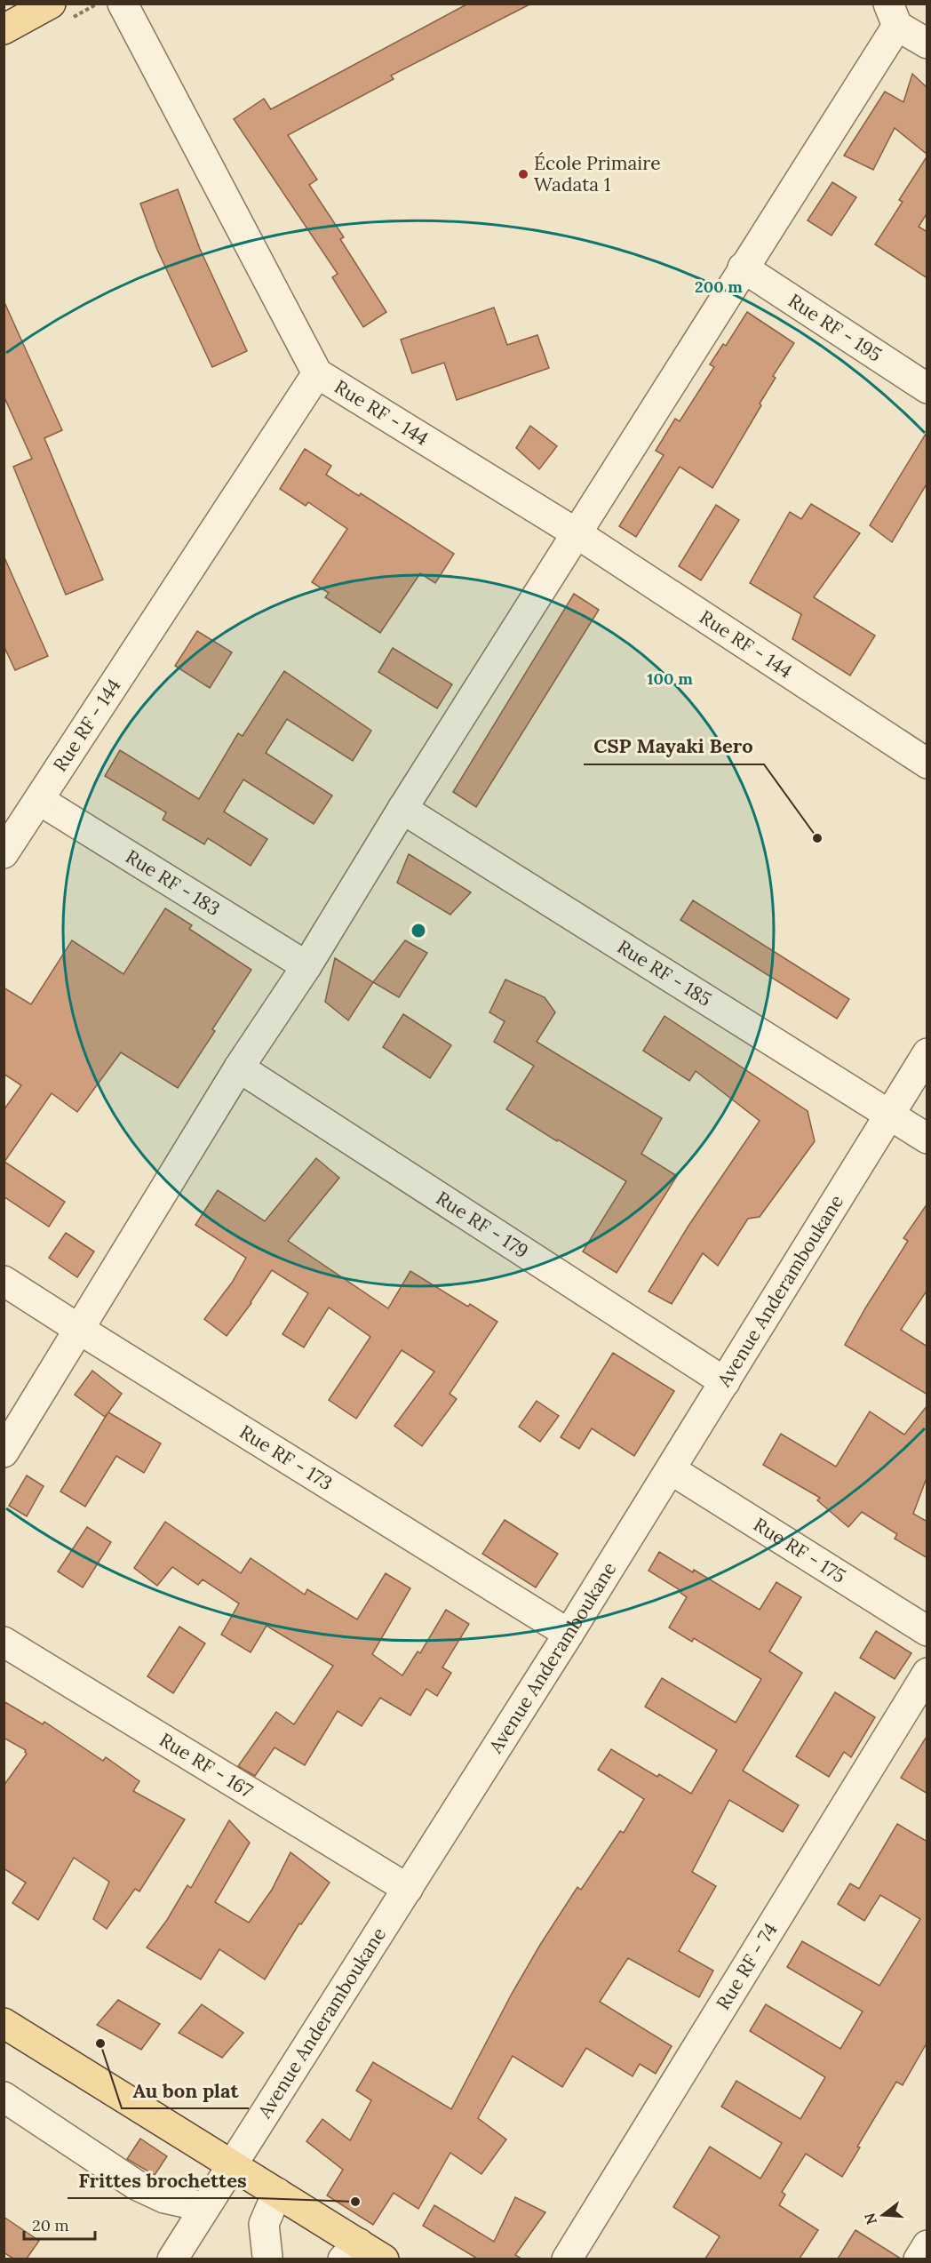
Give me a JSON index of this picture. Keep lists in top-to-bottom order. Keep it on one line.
{"streets":{"street":["Rue RF - 195","Rue RF - 144","Rue RF - 183","Rue RF - 185","Rue RF - 179","Avenue Anderamboukane","Rue RF - 173","Rue RF - 175","Rue RF - 167","Rue RF - 74"]},"crossings":[["Rue RF - 144","Rue RF - 183"],["Rue RF - 185","Avenue Anderamboukane"],["Rue RF - 179","Avenue Anderamboukane"],["Avenue Anderamboukane","Rue RF - 173"],["Avenue Anderamboukane","Rue RF - 175"],["Avenue Anderamboukane","Rue RF - 167"]],"places":["École Primaire Wadata 1","CSP Mayaki Bero","Au bon plat","Frittes brochettes"],"scale_bar":"20 m","north":"left","rings":["200 m","100 m"]}
